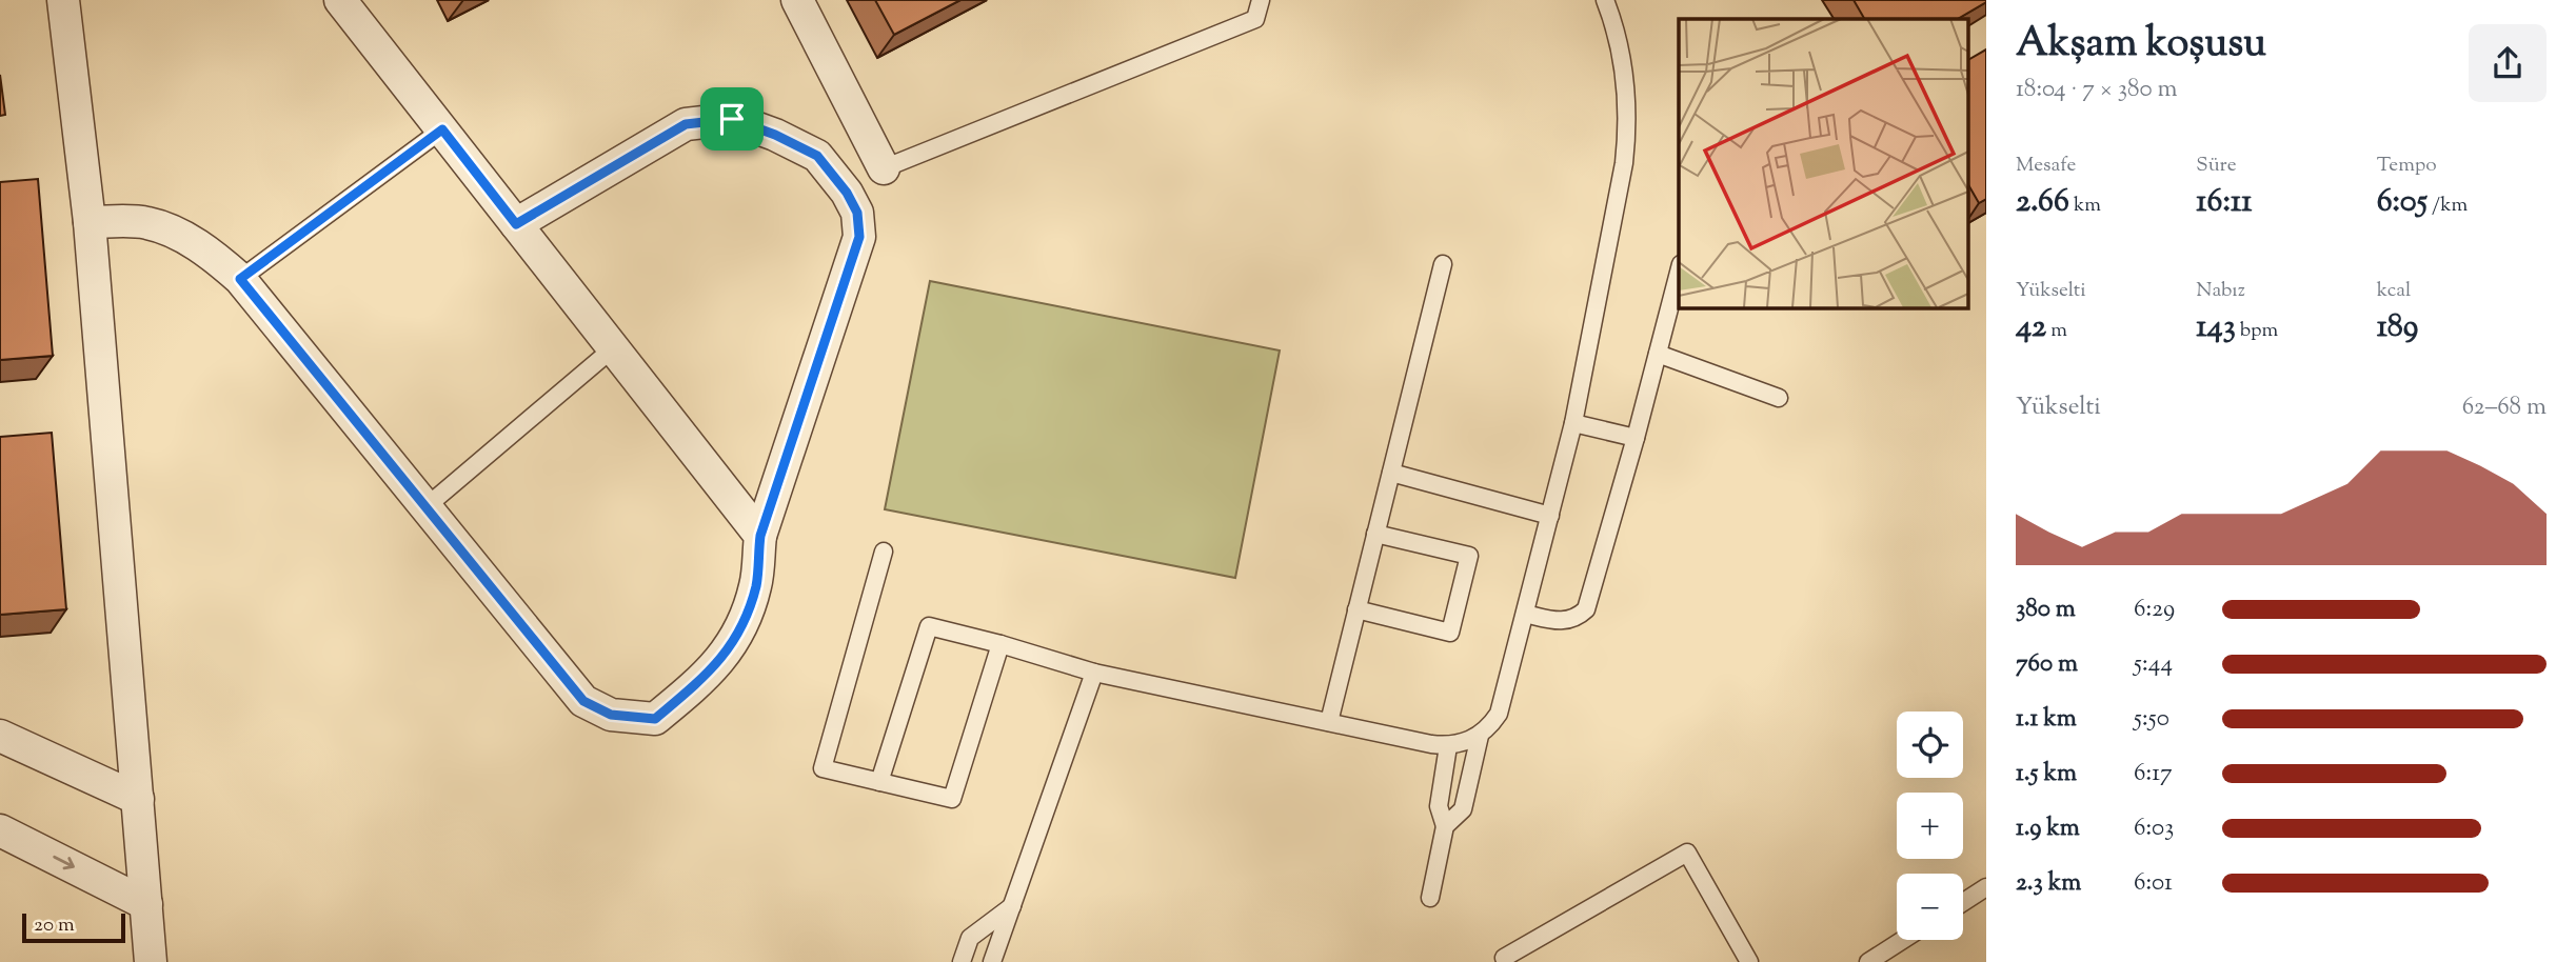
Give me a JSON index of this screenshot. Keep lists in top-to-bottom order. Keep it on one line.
{"scale_bar":"20 m","page":{"heading":["Akşam koşusu","18:04 · 7 × 380 m"],"stats":[["Mesafe","2.66 km"],["Süre","16:11"],["Tempo","6:05 /km"],["Yükselti","42 m"],["Nabız","143 bpm"],["kcal","189"]],"chart":["Yükselti","62–68 m"],"list":[{"name":"380 m","note":"6:29"},{"name":"760 m","note":"5:44"},{"name":"1.1 km","note":"5:50"},{"name":"1.5 km","note":"6:17"},{"name":"1.9 km","note":"6:03"},{"name":"2.3 km","note":"6:01"}],"map_buttons":["+","−"],"scale":"20 m"}}
